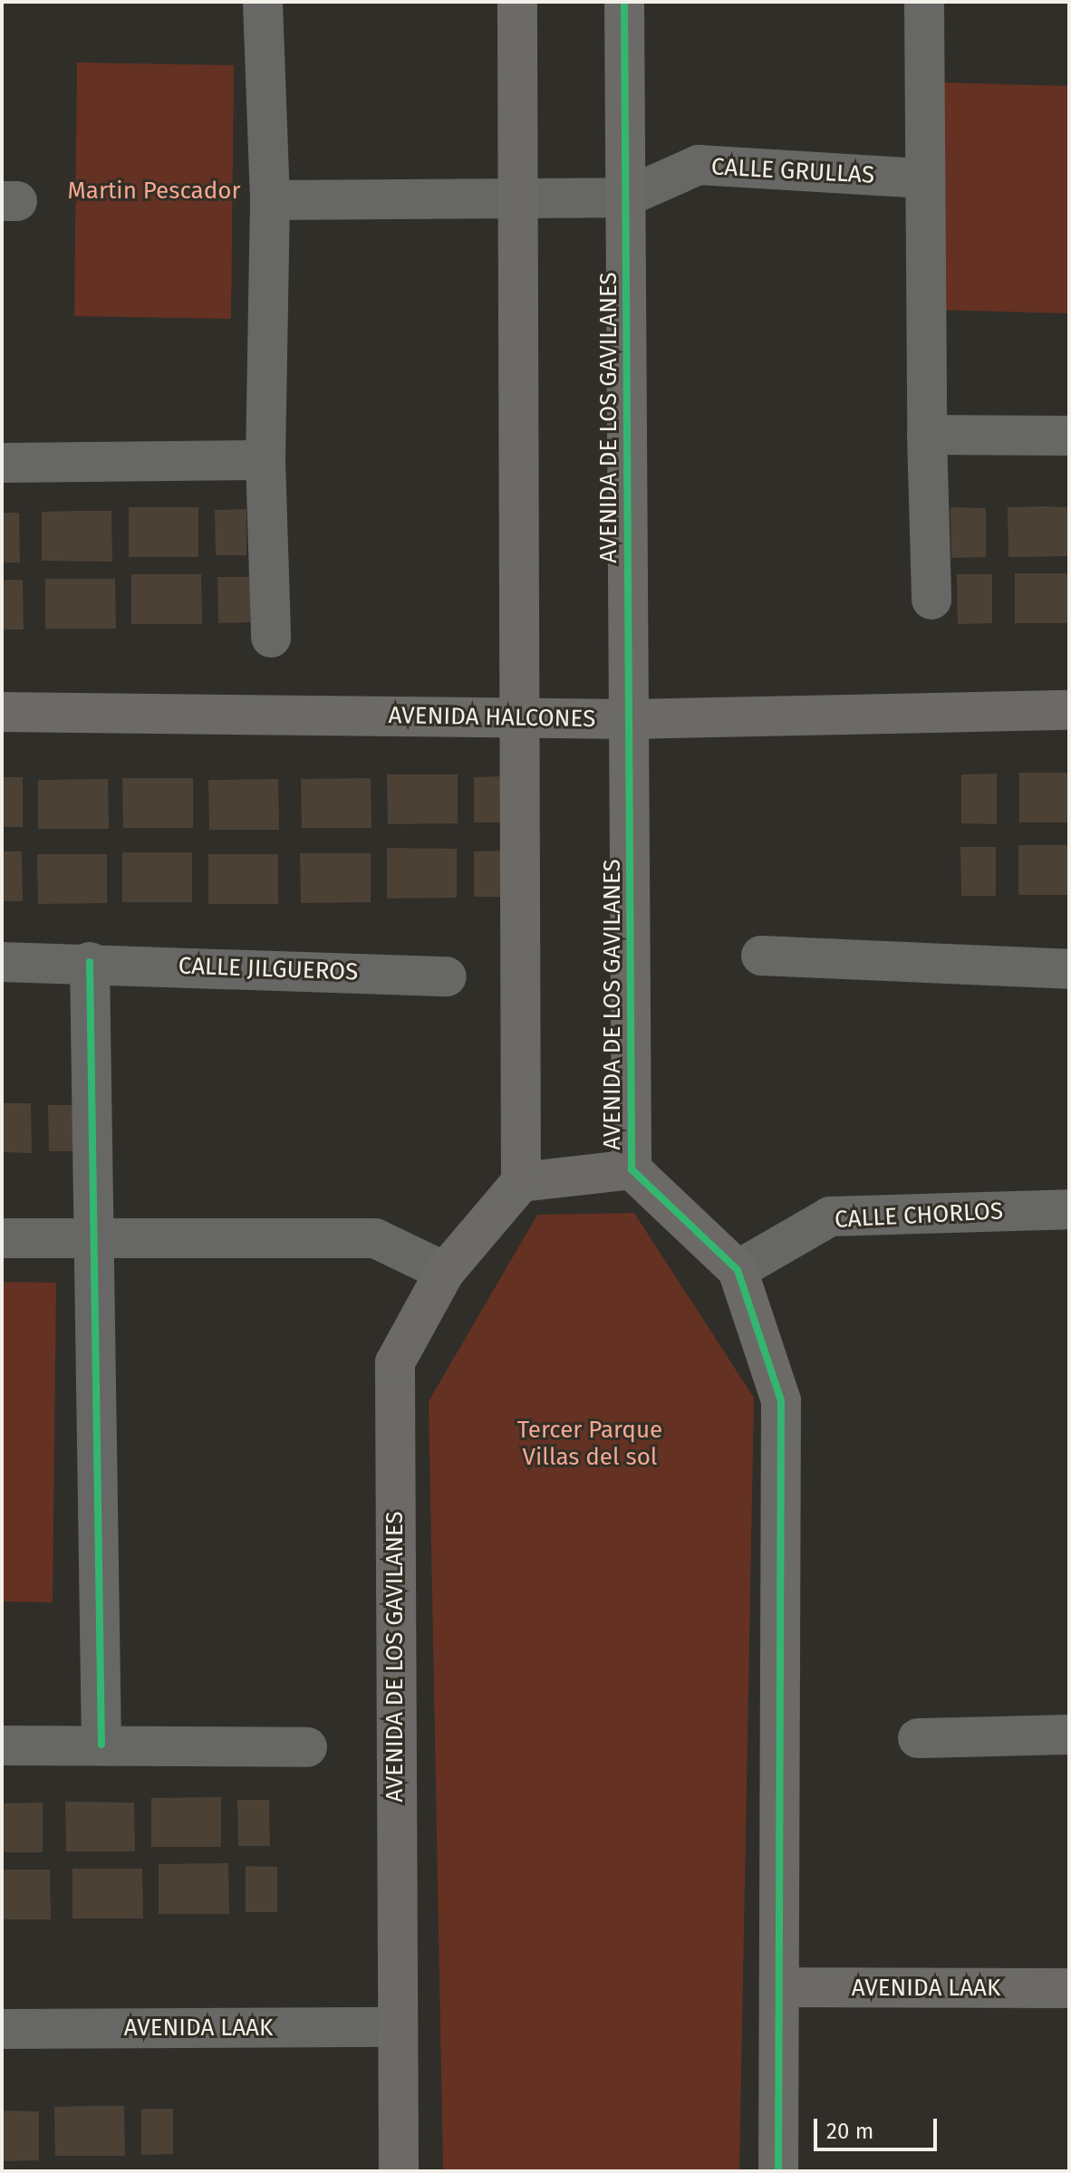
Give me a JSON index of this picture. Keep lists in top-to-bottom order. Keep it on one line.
{"streets":{"street":["CALLE GRULLAS","AVENIDA DE LOS GAVILANES","AVENIDA HALCONES","CALLE JILGUEROS","CALLE CHORLOS","AVENIDA LAAK"]},"crossings":[["CALLE GRULLAS","AVENIDA DE LOS GAVILANES"],["AVENIDA DE LOS GAVILANES","AVENIDA HALCONES"],["AVENIDA DE LOS GAVILANES","CALLE CHORLOS"],["AVENIDA DE LOS GAVILANES","AVENIDA LAAK"]],"parks":["Martin Pescador","Tercer Parque Villas del sol"],"scale_bar":"20 m"}
